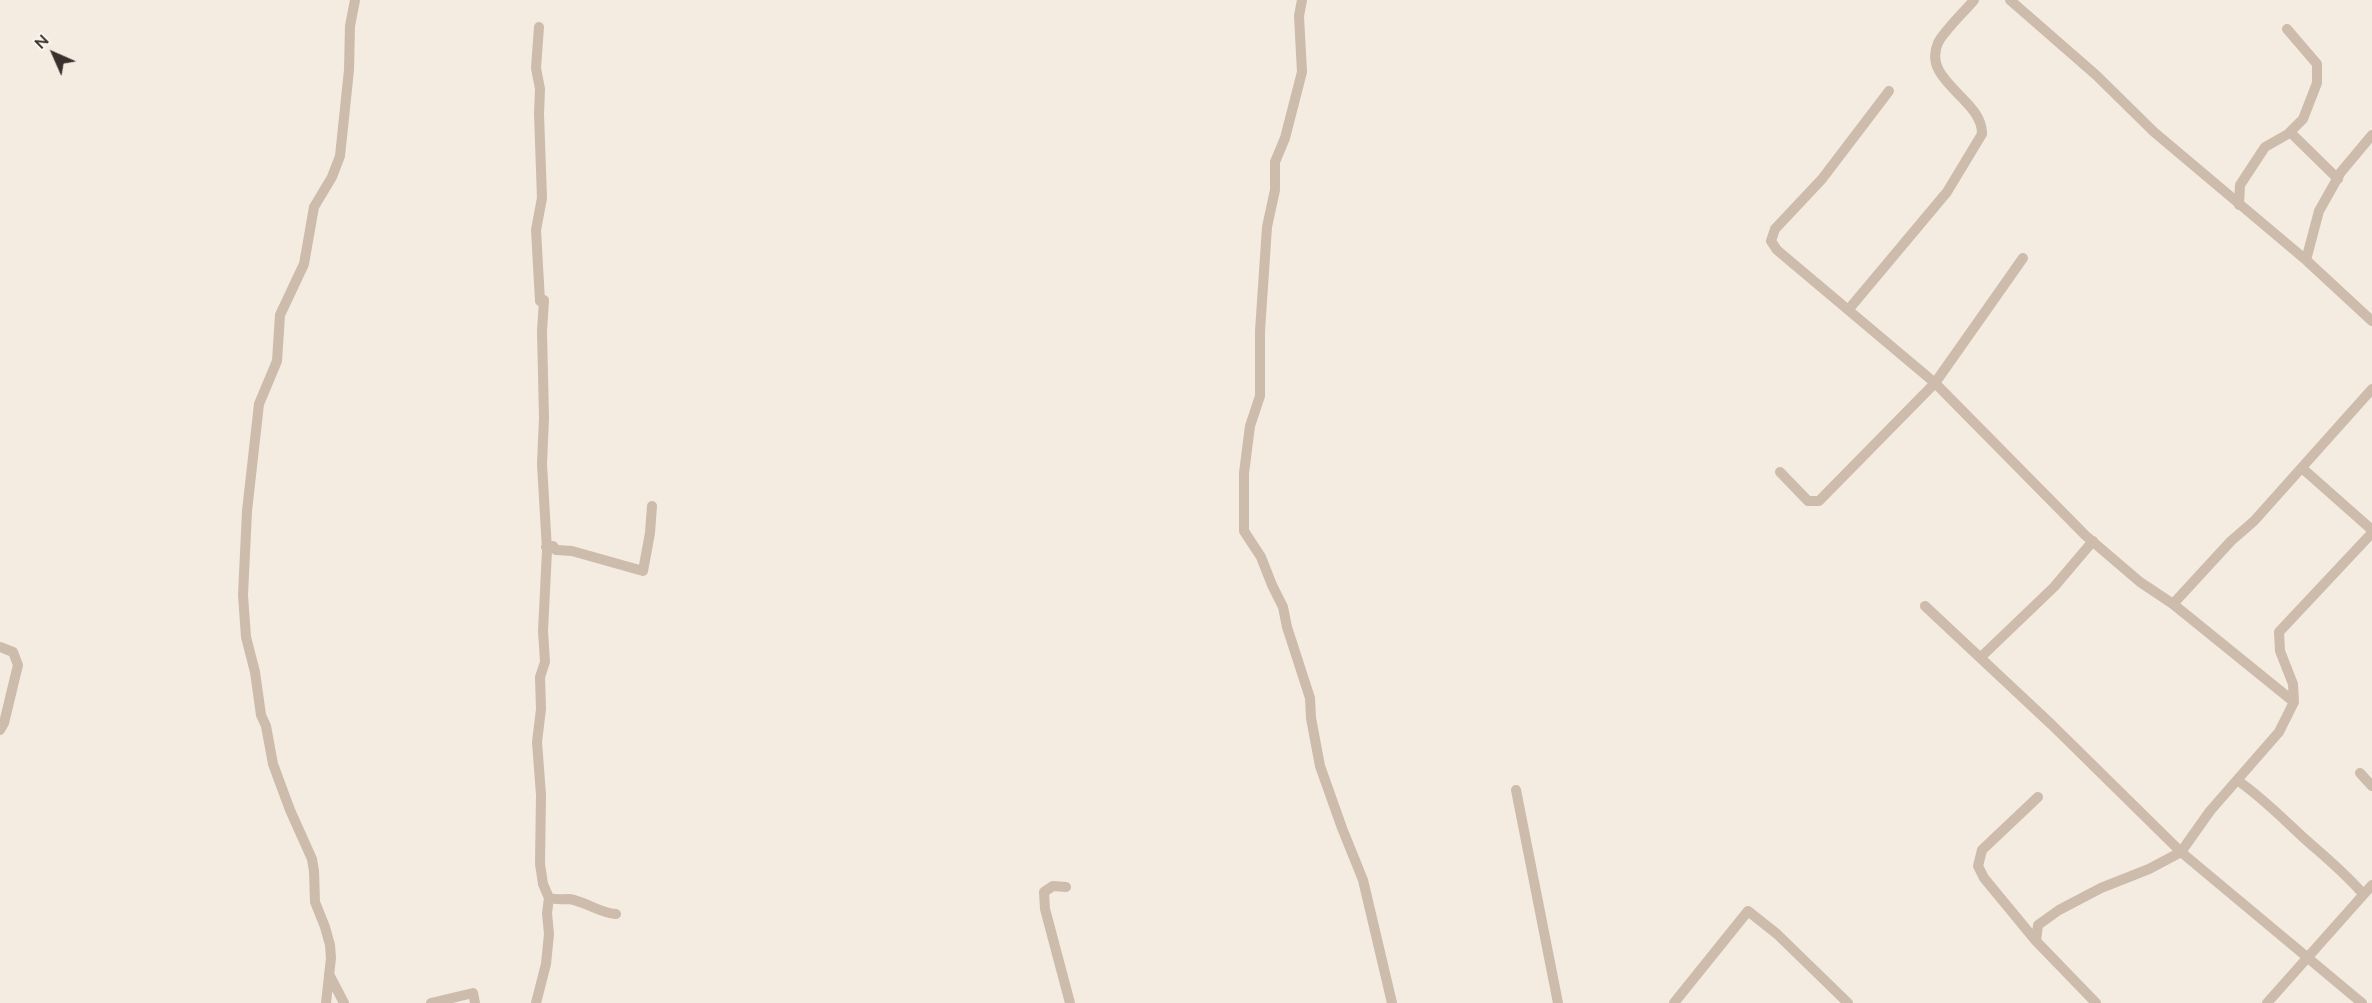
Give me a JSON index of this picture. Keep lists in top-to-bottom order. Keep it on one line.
{"north":"top left"}
